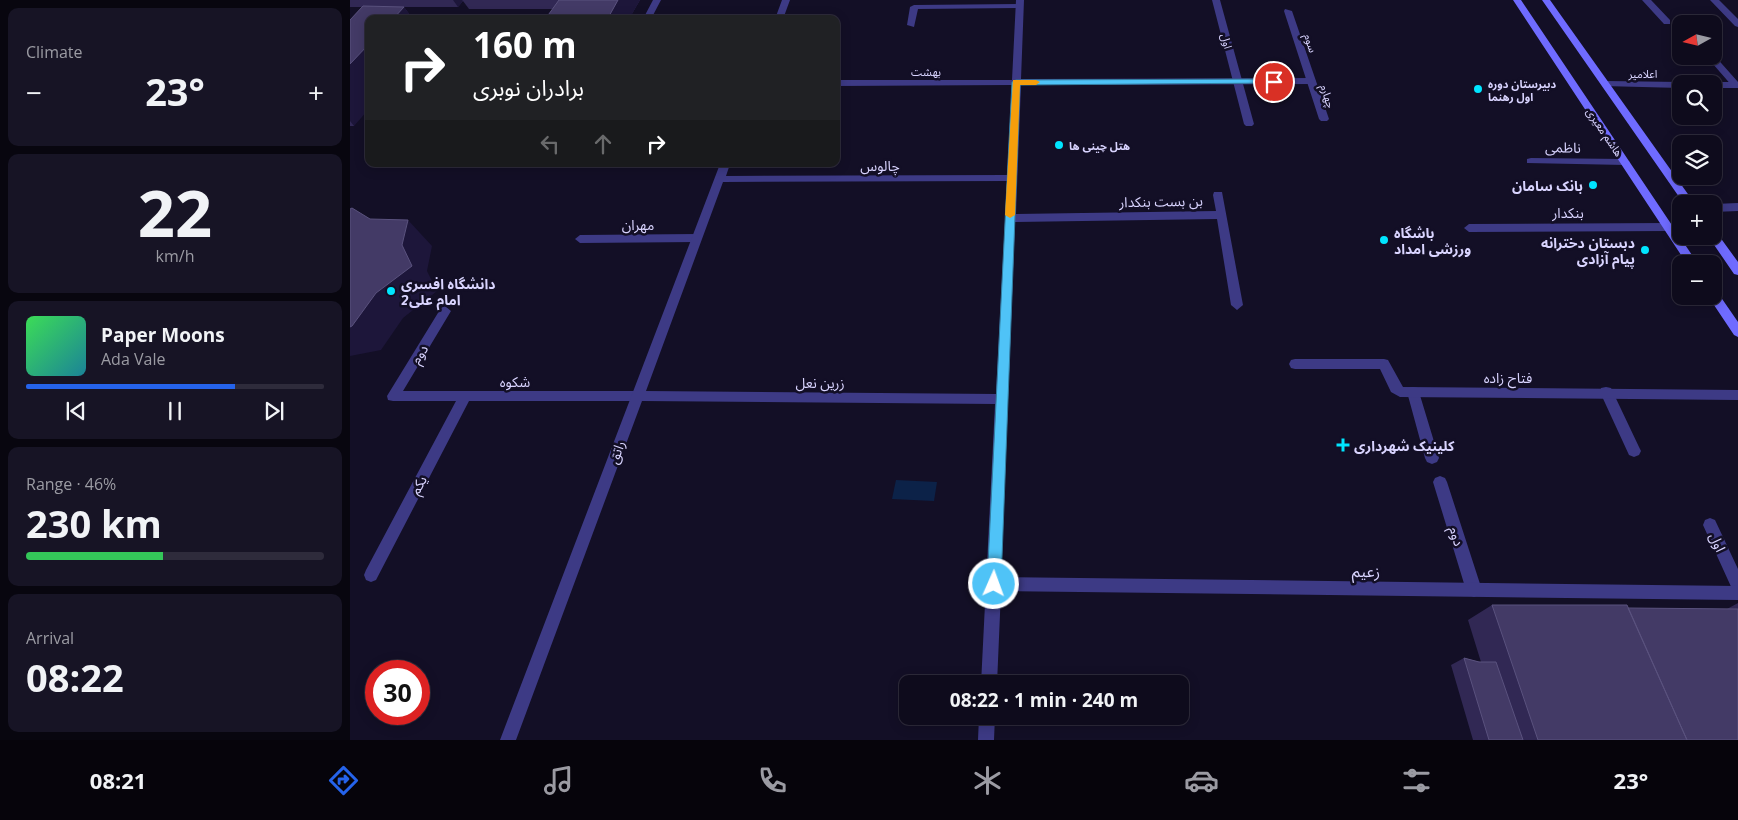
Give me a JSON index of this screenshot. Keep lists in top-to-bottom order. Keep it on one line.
{"streets":{"main road":["هاشم معیری"],"street":["اول","سوم","بهشت","اعلامیر","چهارم","ناظمی","چالوس","بن بست بنکدار","بنکدار","مهران","دوم","فتاح زاده","شکوه","زرین نعل","راتق","یکم","زعیم"]},"crossings":[["اول","بهشت"],["سوم","بهشت"],["سوم","چهارم"],["بهشت","چهارم"],["هاشم معیری","ناظمی"],["هاشم معیری","بنکدار"],["چالوس","راتق"],["مهران","راتق"],["دوم","شکوه"],["دوم","زعیم"],["شکوه","زرین نعل"],["شکوه","راتق"],["شکوه","یکم"],["زرین نعل","راتق"]],"places":{"other":["دبیرستان دوره اول رهنما","هتل چینی ها","بانک سامان","باشگاه ورزشی امداد","دبستان دخترانه پیام آزادی","دانشگاه افسری امام علی2"],"health":["کلینیک شهرداری"]},"north":"left","page":{"tile":["Climate",["22","km/h"],["Range · 46%","230 km"],["Arrival","08:22"]],"map_buttons":["+","−"],"turn":["160 m","برادران نوبری"],"heat":["−","23°","+"],"song":["Paper Moons","Ada Vale"],"limit":"30","trip":"08:22 · 1 min · 240 m","tabs":["08:21","23°"]}}
